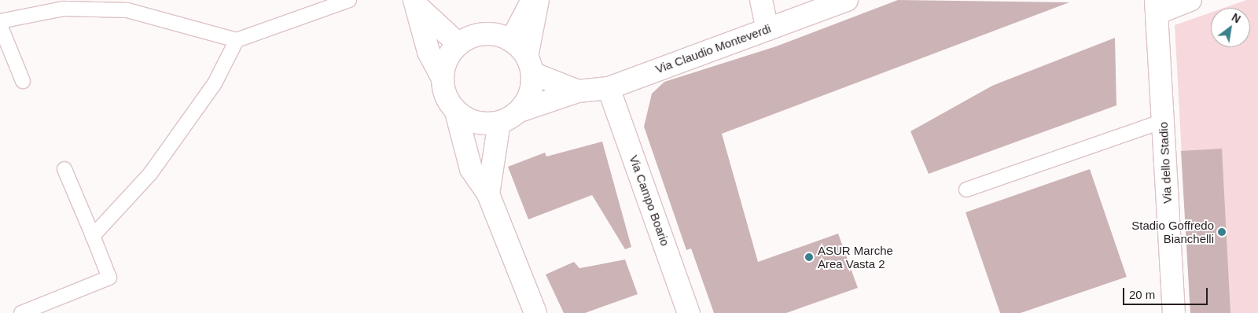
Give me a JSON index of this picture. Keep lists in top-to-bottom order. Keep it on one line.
{"streets":{"street":["Via Claudio Monteverdi","Via dello Stadio","Via Campo Boario"]},"crossings":[["Via Claudio Monteverdi","Via Campo Boario"]],"places":["Stadio Goffredo Bianchelli","ASUR Marche Area Vasta 2"],"scale_bar":"20 m","north":"top right"}
